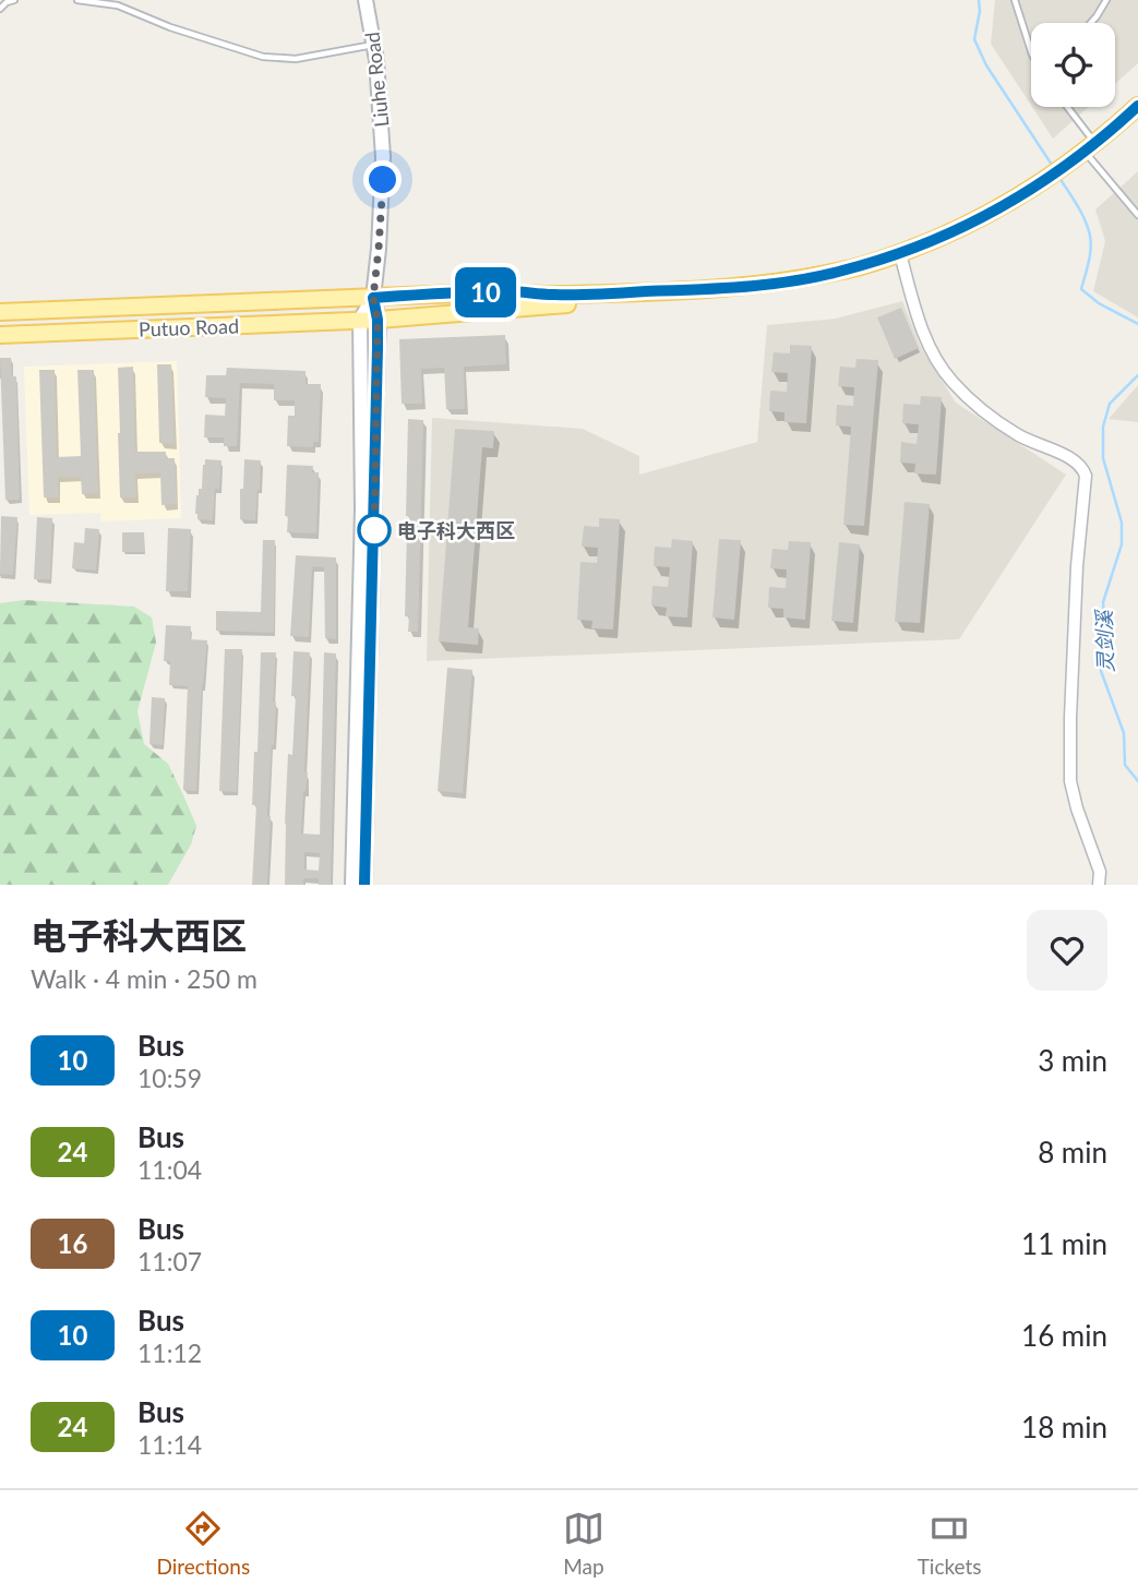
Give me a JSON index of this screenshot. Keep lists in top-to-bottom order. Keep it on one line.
{"streets":{"main road":["Liuhe Road","Putuo Road"]},"crossings":[["Liuhe Road","Putuo Road"]],"water":["灵剑溪"],"places":["电子科大西区"],"lines":["bus line 10"],"page":{"on_map":"10","heading":["电子科大西区","Walk · 4 min · 250 m"],"list":[{"mark":"10","name":"Bus","note":"10:59","value":"3 min"},{"mark":"24","name":"Bus","note":"11:04","value":"8 min"},{"mark":"16","name":"Bus","note":"11:07","value":"11 min"},{"mark":"10","name":"Bus","note":"11:12","value":"16 min"},{"mark":"24","name":"Bus","note":"11:14","value":"18 min"}],"tabs":["Directions","Map","Tickets"]}}
